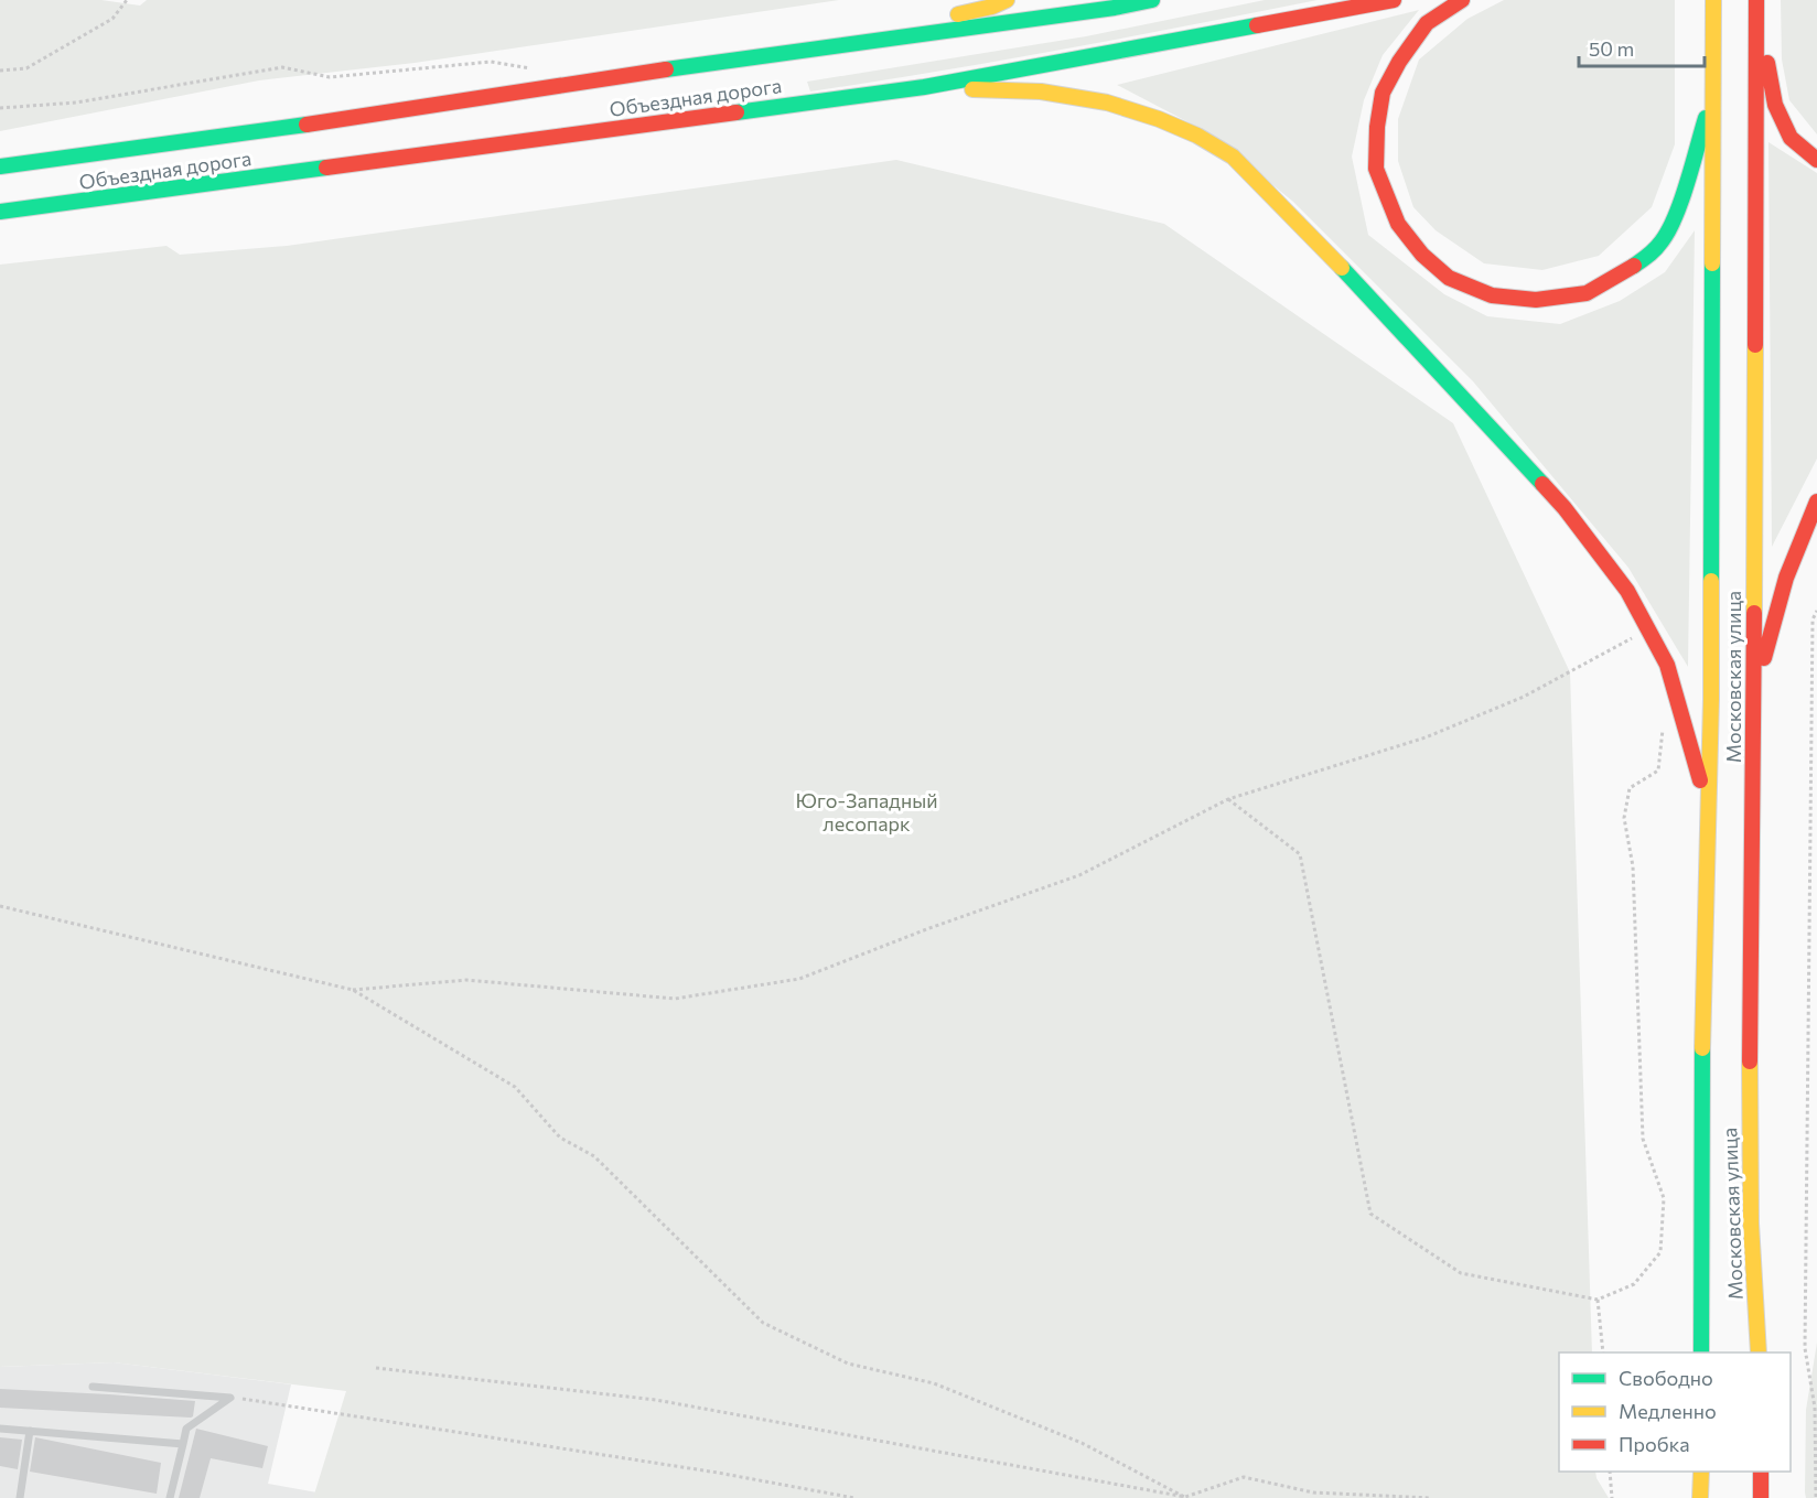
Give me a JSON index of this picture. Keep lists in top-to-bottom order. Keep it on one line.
{"streets":{"main road":["Объездная дорога","Московская улица"]},"parks":["Юго-Западный лесопарк"],"legend":["Свободно","Медленно","Пробка"],"scale_bar":"50 m"}
